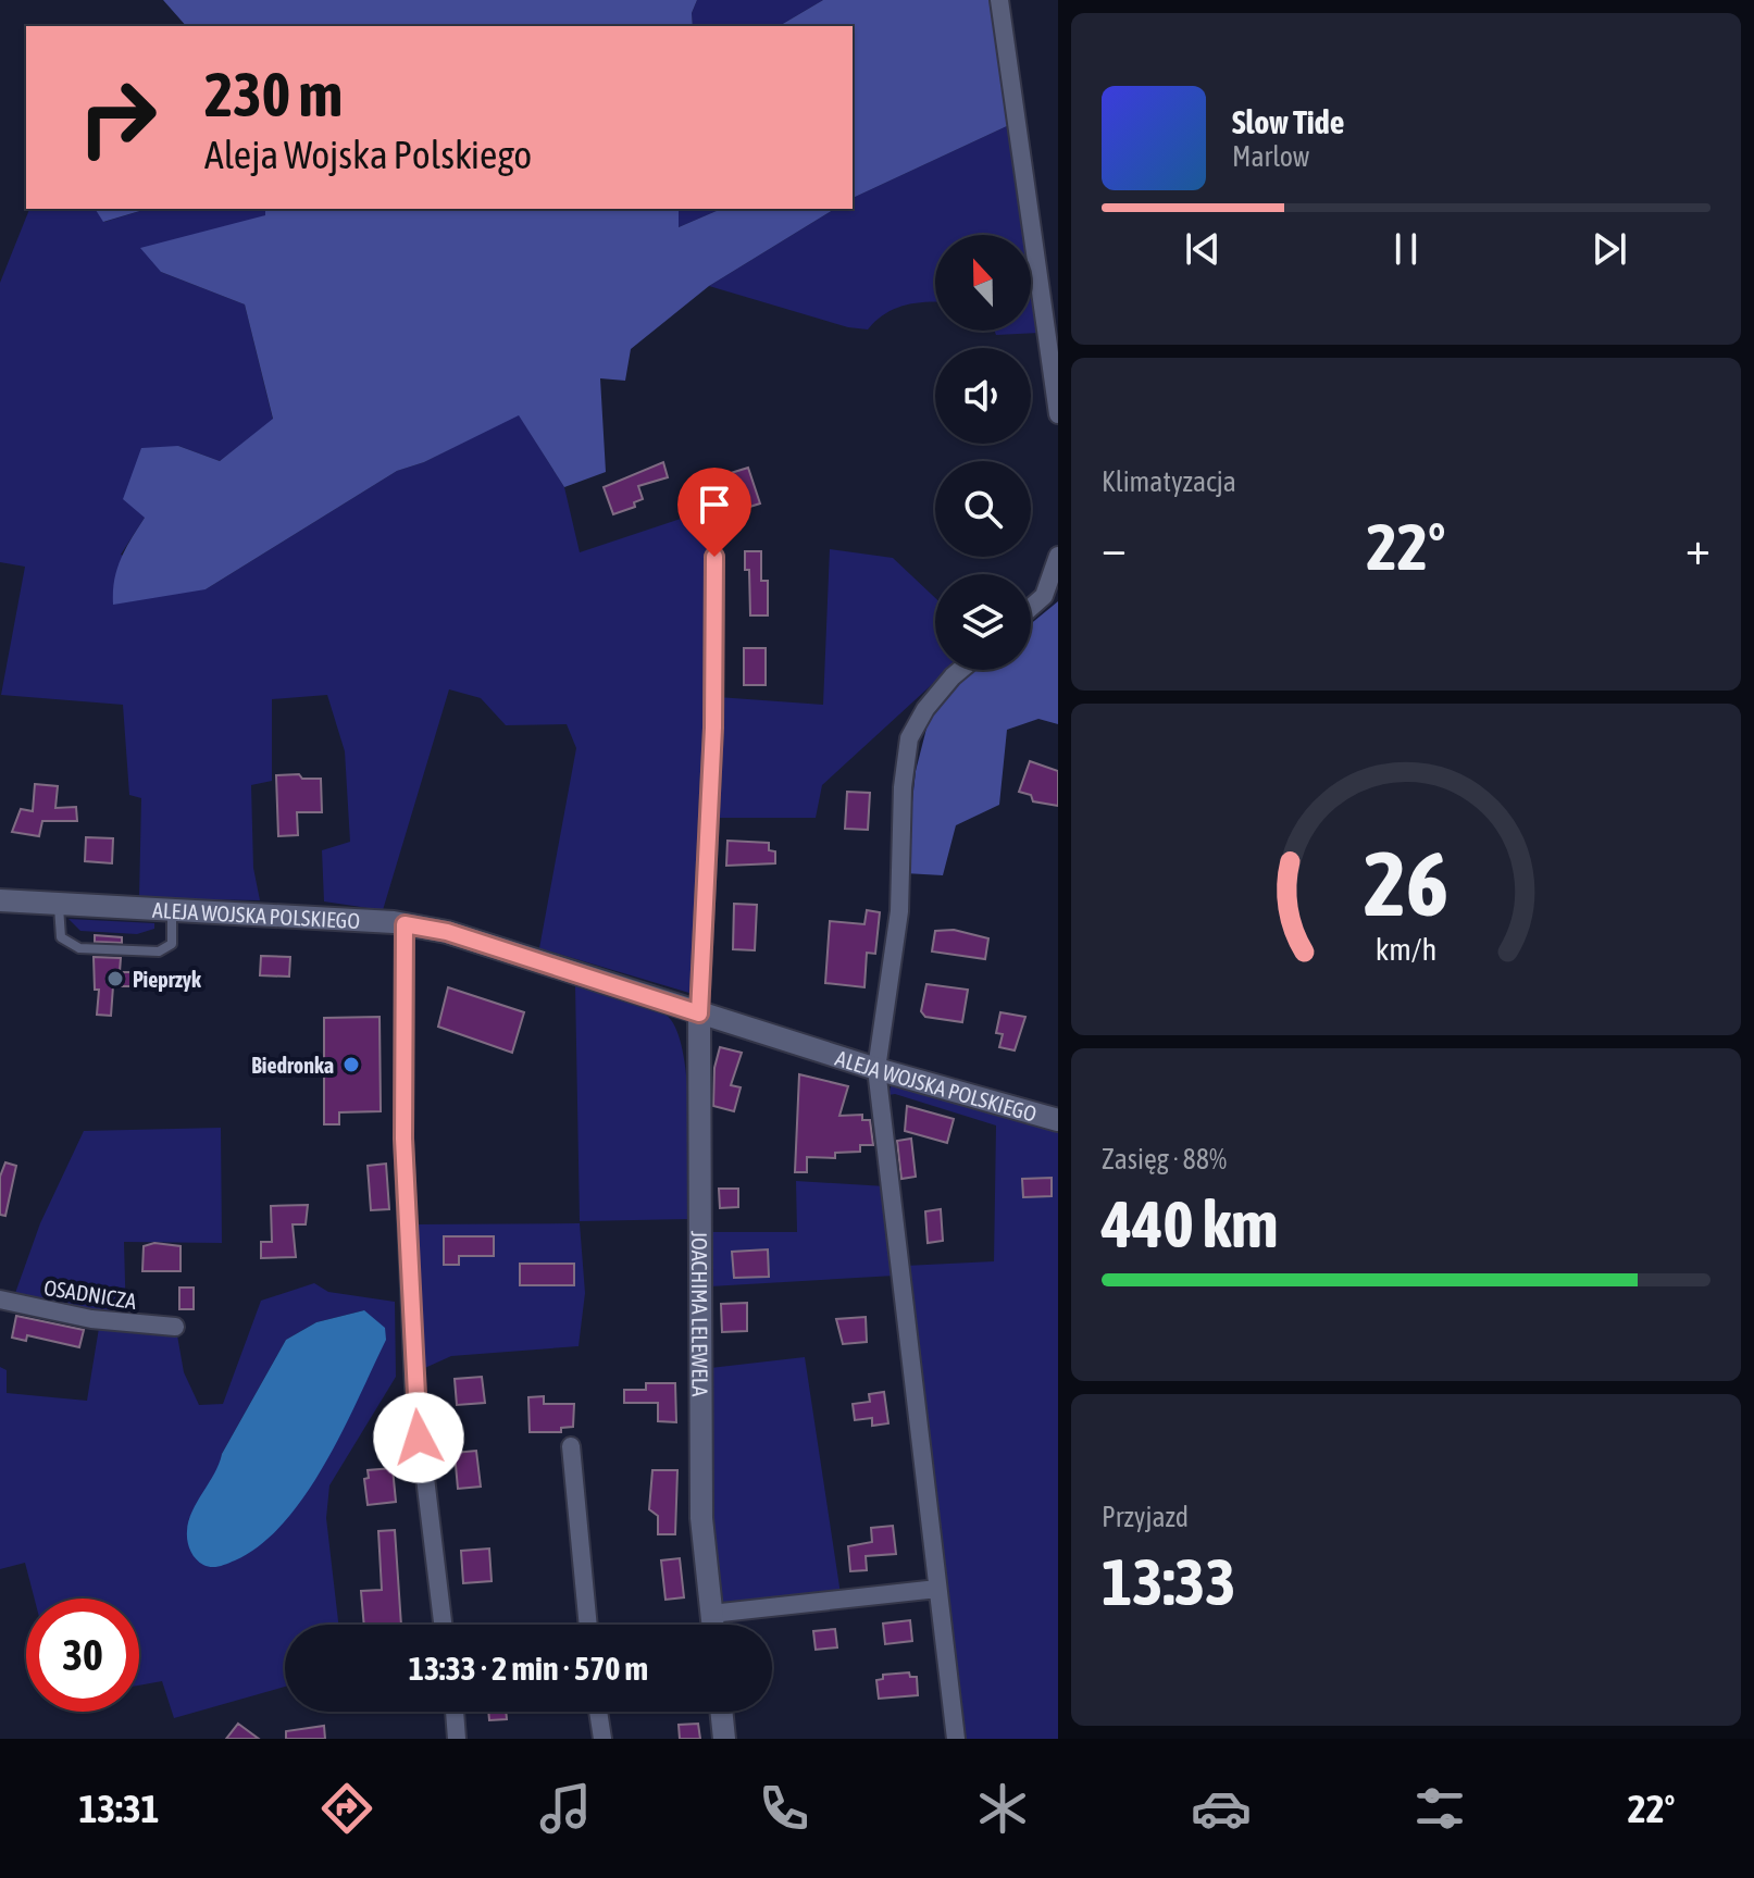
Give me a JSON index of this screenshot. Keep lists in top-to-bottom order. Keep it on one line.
{"streets":{"street":["ALEJA WOJSKA POLSKIEGO","OSADNICZA","JOACHIMA LELEWELA"]},"crossings":[["ALEJA WOJSKA POLSKIEGO","JOACHIMA LELEWELA"]],"places":["Pieprzyk","Biedronka"],"north":"top","page":{"turn":["230 m","Aleja Wojska Polskiego"],"song":["Slow Tide","Marlow"],"tile":["Klimatyzacja",["Zasięg · 88%","440 km"],["Przyjazd","13:33"]],"heat":["−","22°","+"],"limit":"30","trip":"13:33 · 2 min · 570 m","tabs":["13:31","22°"],"gauge":["26","km/h"]}}
